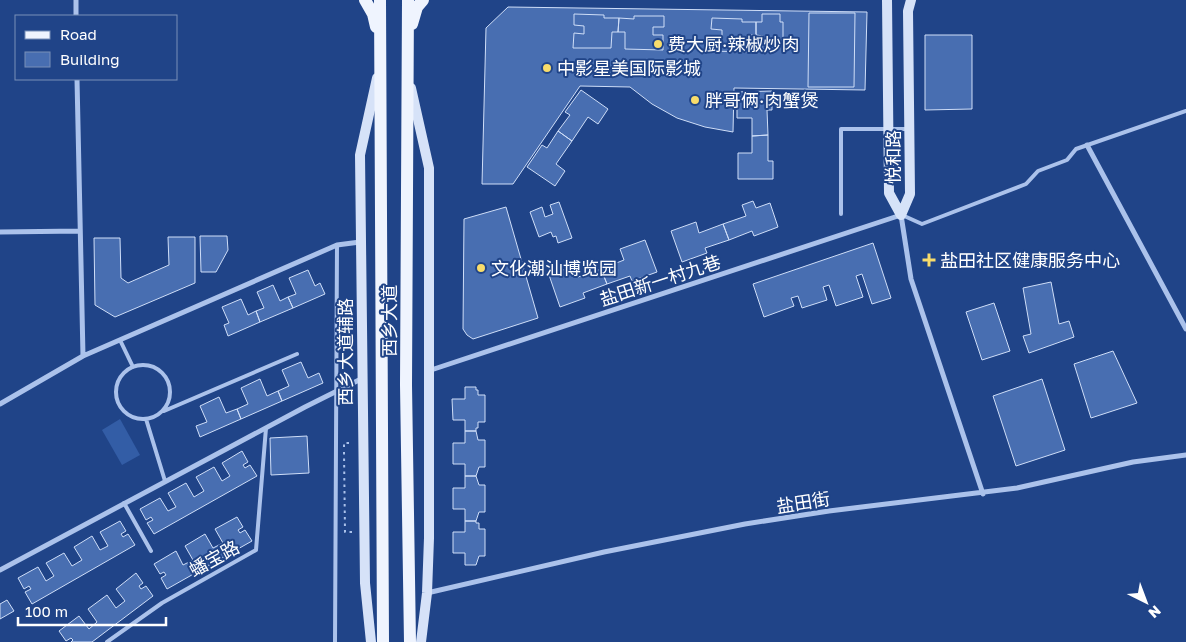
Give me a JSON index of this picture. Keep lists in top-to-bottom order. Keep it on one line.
{"streets":{"main road":["西乡大道"],"street":["悦和路","盐田新一村九巷","西乡大道辅路","盐田街"],"lane":["蟠宝路"]},"crossings":[["悦和路","盐田新一村九巷"],["西乡大道","西乡大道辅路"]],"places":{"other":["费大厨·辣椒炒肉","中影星美国际影城","胖哥俩·肉蟹煲","文化潮汕博览园"],"health":["盐田社区健康服务中心"]},"legend":["Road","Building"],"scale_bar":"100 m","north":"bottom right"}
